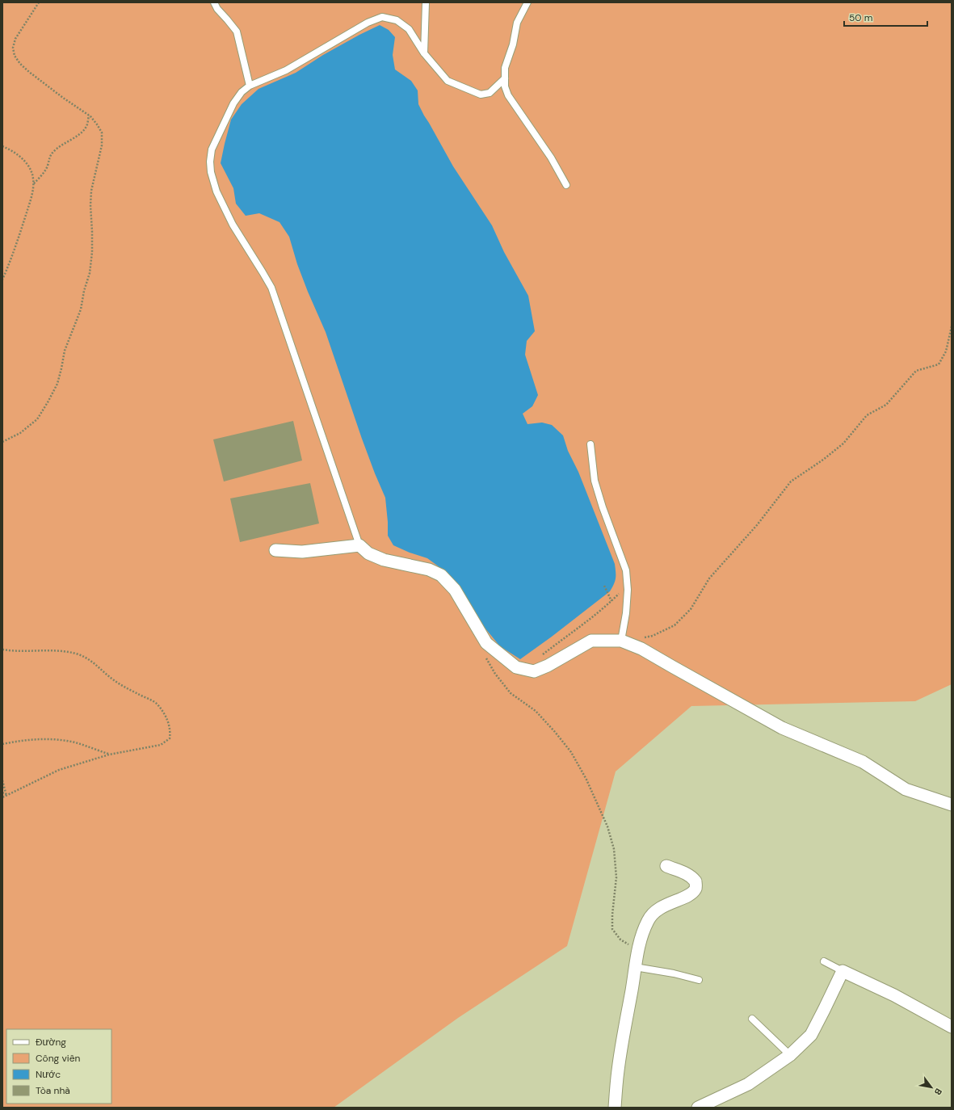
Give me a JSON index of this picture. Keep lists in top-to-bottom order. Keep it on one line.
{"legend":["Đường","Công viên","Nước","Tòa nhà"],"scale_bar":"50 m","north":"bottom right"}
